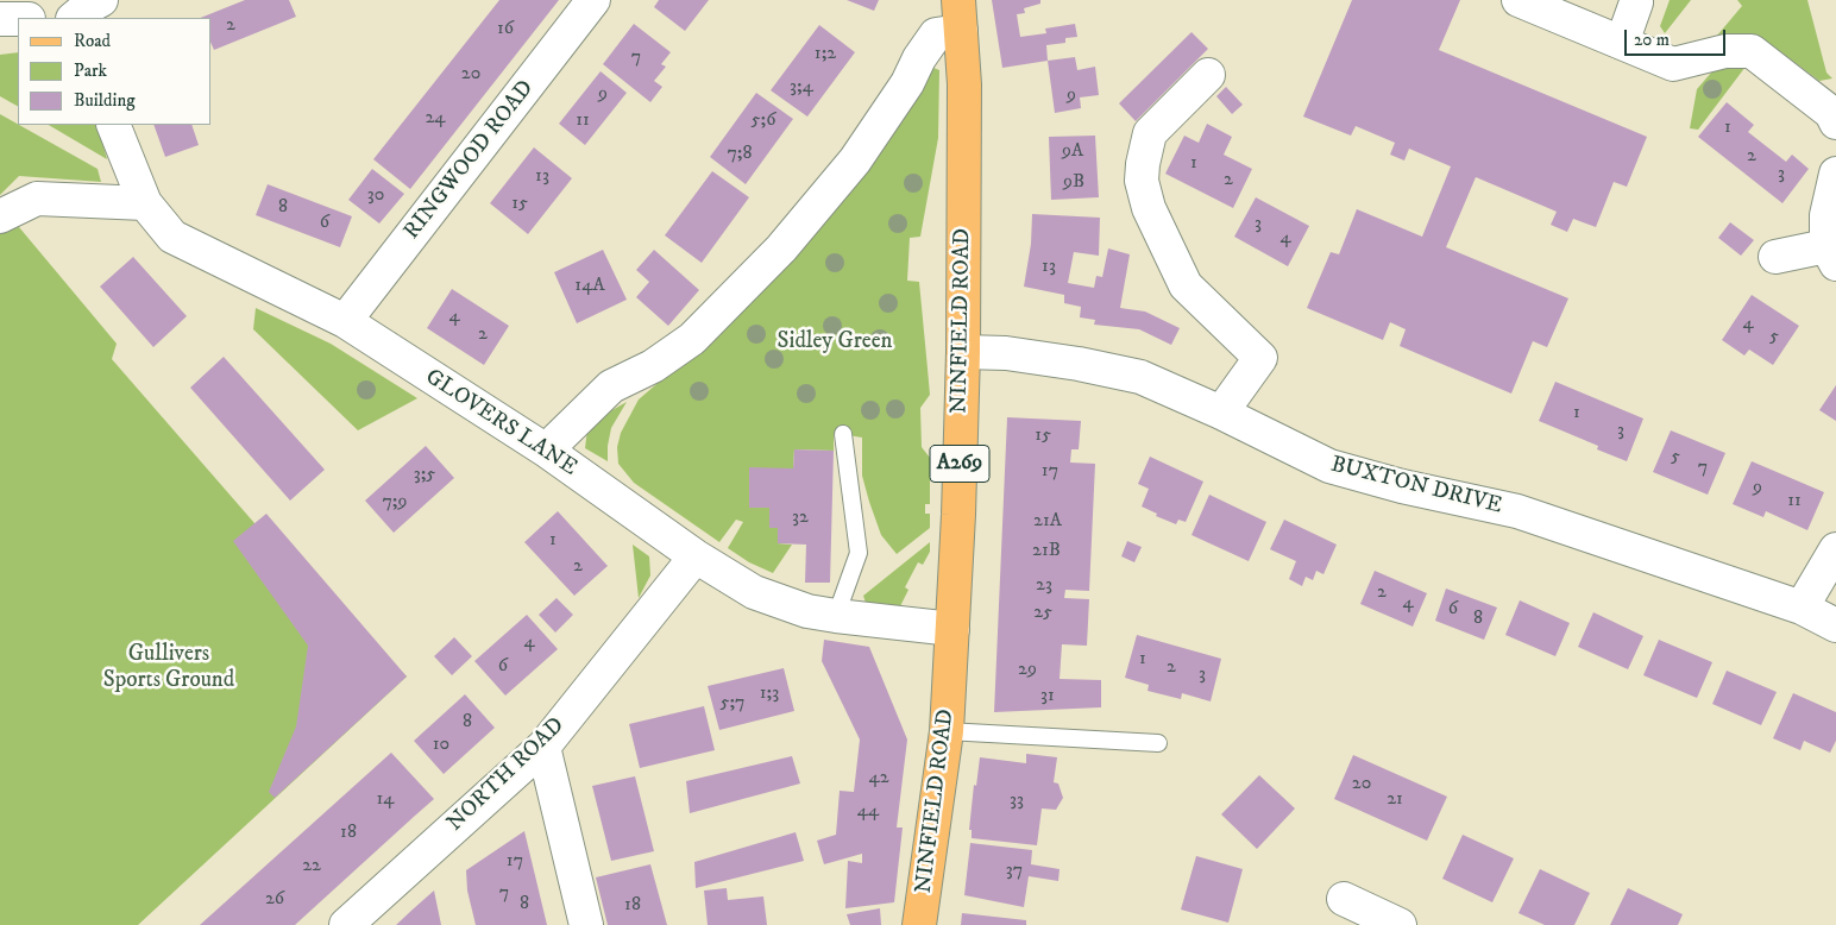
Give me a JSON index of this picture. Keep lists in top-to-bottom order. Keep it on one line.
{"streets":{"main road":["NINFIELD ROAD","A269"],"street":["RINGWOOD ROAD","GLOVERS LANE","BUXTON DRIVE","NORTH ROAD"]},"crossings":[["RINGWOOD ROAD","GLOVERS LANE"],["NINFIELD ROAD","GLOVERS LANE"],["NINFIELD ROAD","BUXTON DRIVE"],["GLOVERS LANE","NORTH ROAD"]],"parks":["Sidley Green","Gullivers Sports Ground"],"house_numbers":["2","16","1;2","7","20","3;4","9","9","24","11","5;6","1","9A","7;8","2","1","3","13","2","9B","30","15","8","6","3","4","13","14A","4","4","2","5","1","3","15","5","7","17","3;5","9","11","7;9","32","21A","1","21B","2","23","2","4","6","25","8","4","1","6","2","29","3","1;3","31","5;7","8","10","42","20","14","21","33","44","18","17","22","37","7","26","8","18"],"legend":["Road","Park","Building"],"scale_bar":"20 m"}
